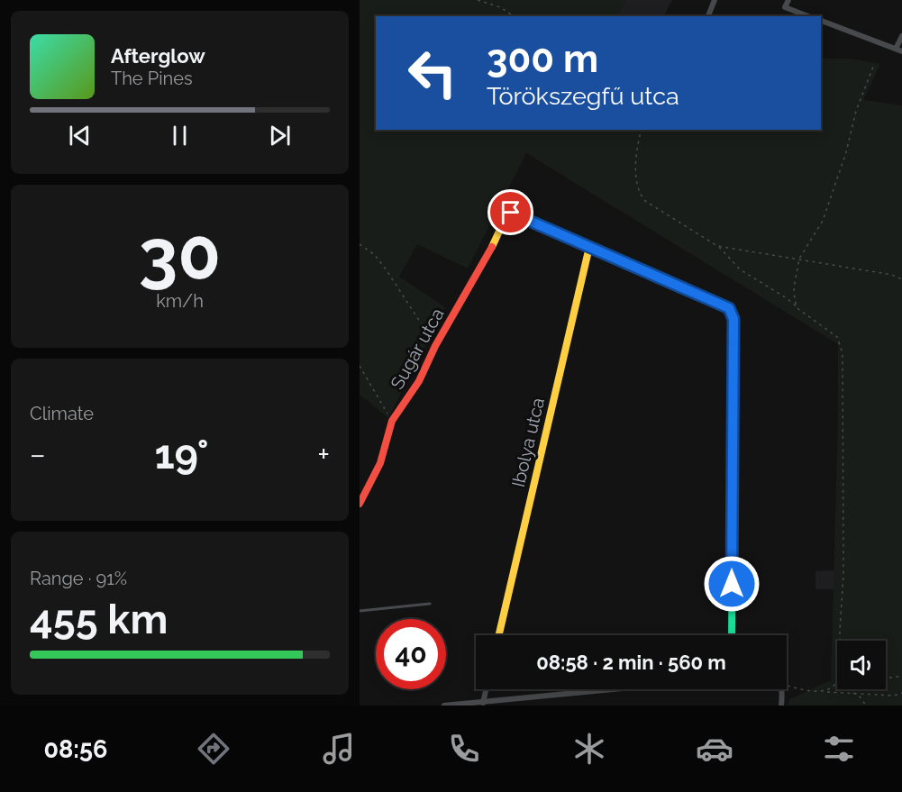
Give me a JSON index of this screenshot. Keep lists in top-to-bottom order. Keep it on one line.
{"streets":{"street":["Sugár utca","Ibolya utca"]},"crossings":[["Sugár utca","Ibolya utca"]],"page":{"turn":["300 m","Törökszegfű utca"],"song":["Afterglow","The Pines"],"tile":[["30","km/h"],"Climate",["Range · 91%","455 km"]],"heat":["−","19°","+"],"limit":"40","trip":"08:58 · 2 min · 560 m","tabs":"08:56"}}
